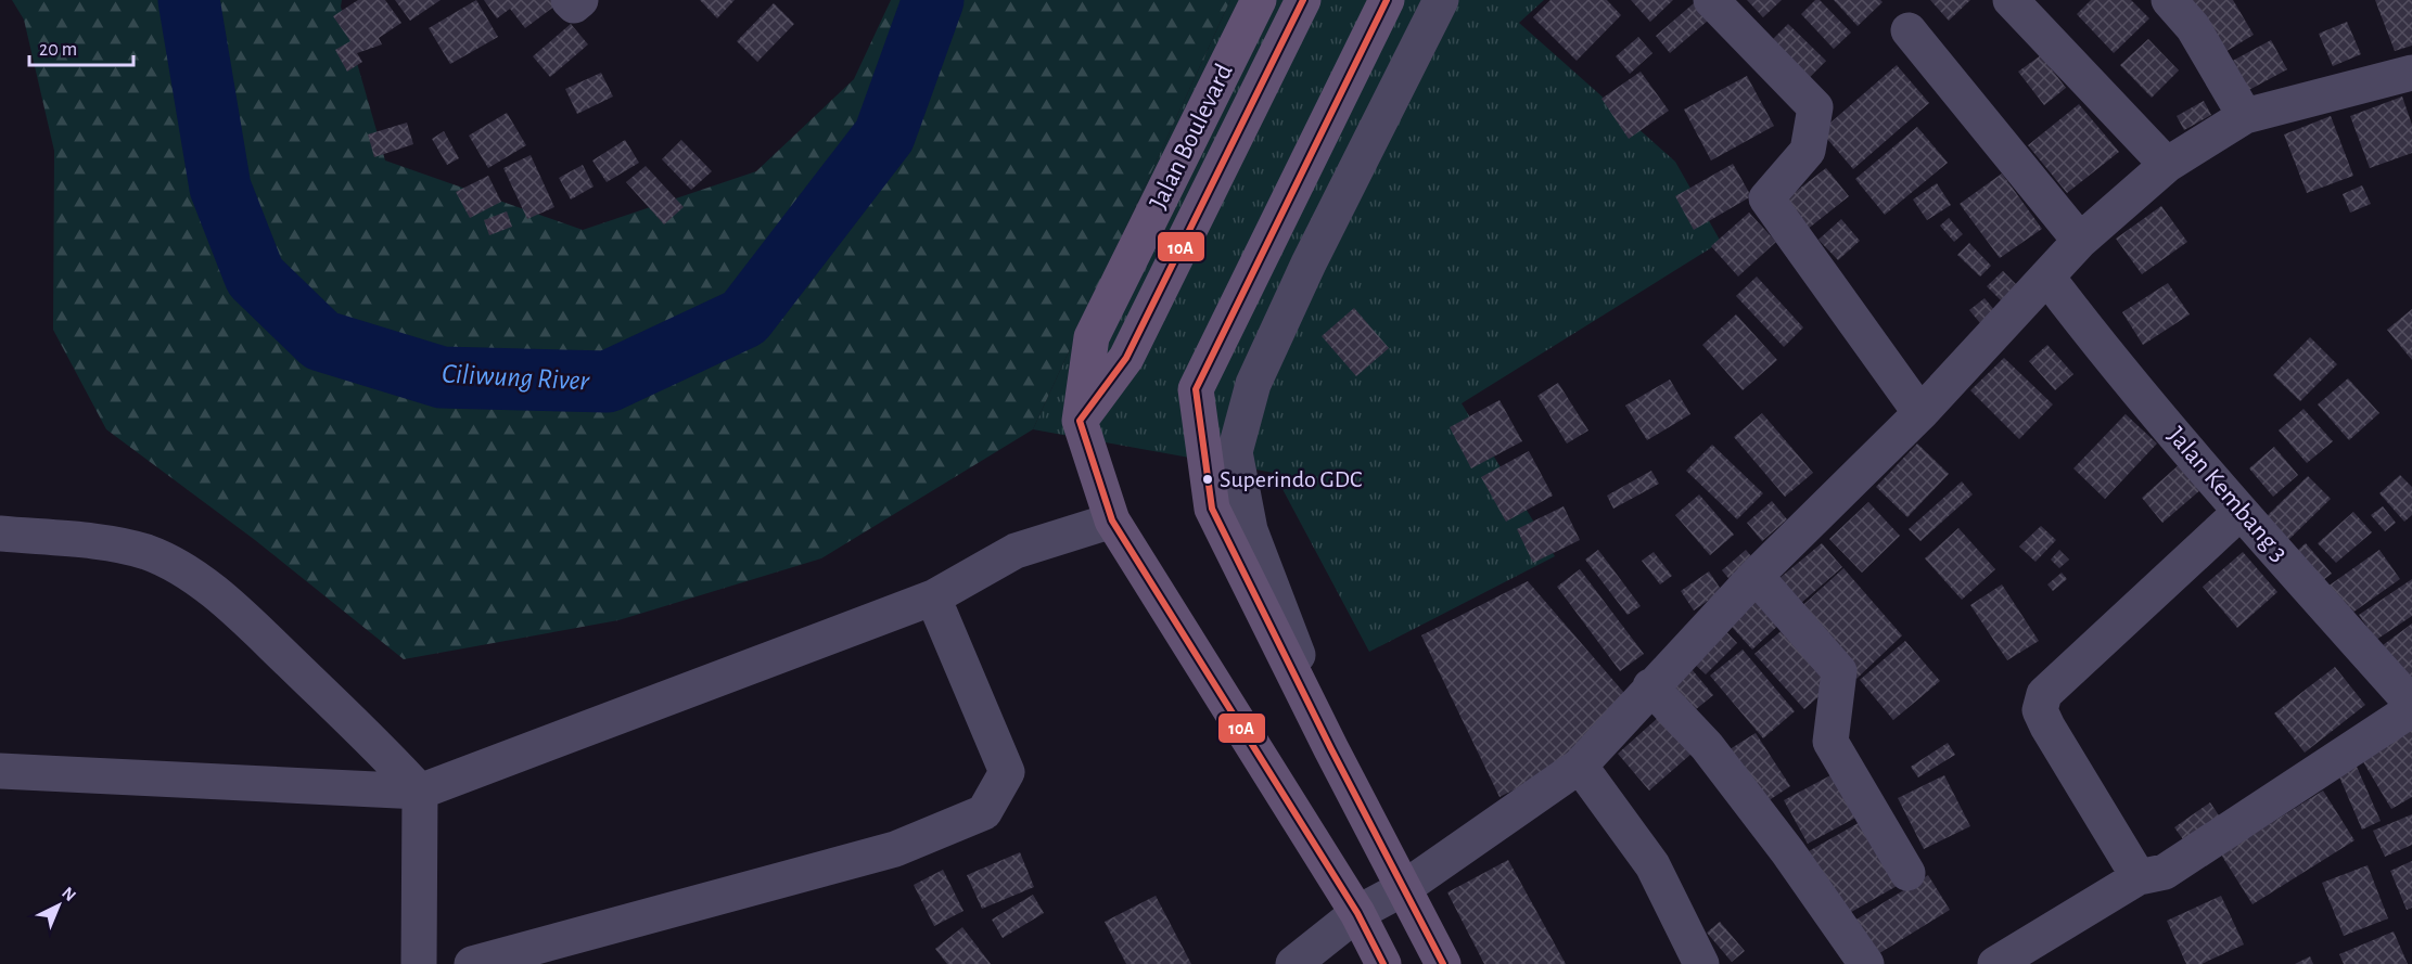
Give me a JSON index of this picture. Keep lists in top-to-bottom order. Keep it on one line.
{"streets":{"main road":["Jalan Boulevard"],"street":["Jalan Kembang 3"]},"water":["Ciliwung River"],"places":["Superindo GDC"],"lines":["transit line 10A"],"scale_bar":"20 m","north":"top right"}
